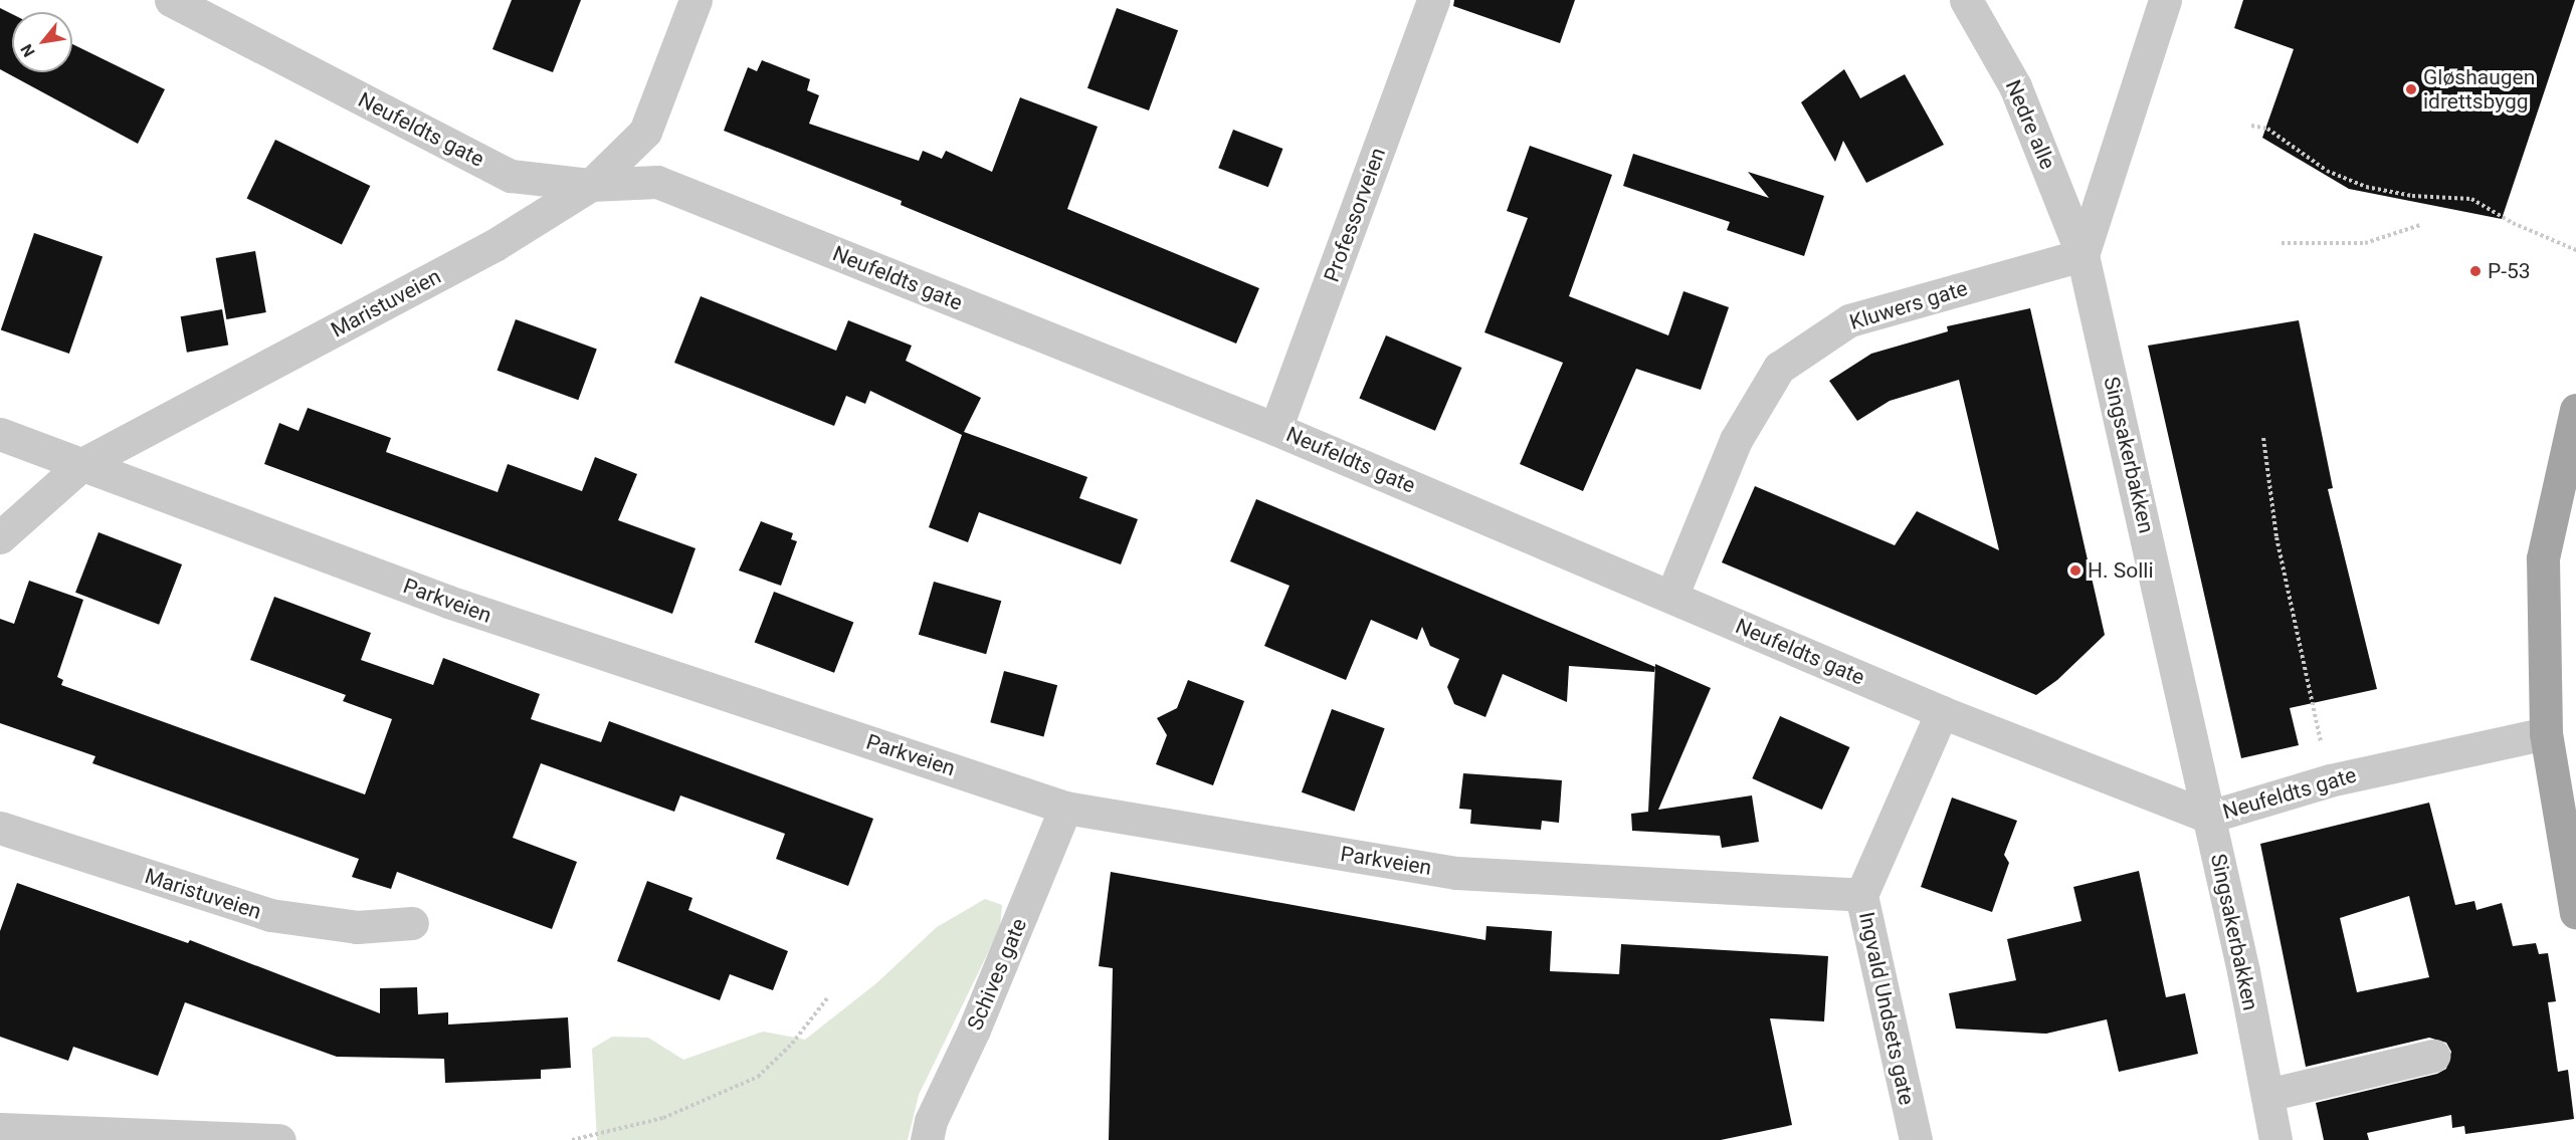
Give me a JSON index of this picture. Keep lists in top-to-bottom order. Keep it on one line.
{"streets":{"street":["Nedre alle","Neufeldts gate","Professorveien","Maristuveien","Kluwers gate","Singsakerbakken","Parkveien","Schives gate","Ingvald Undsets gate"]},"crossings":[["Nedre alle","Kluwers gate"],["Nedre alle","Singsakerbakken"],["Neufeldts gate","Professorveien"],["Neufeldts gate","Maristuveien"],["Neufeldts gate","Kluwers gate"],["Neufeldts gate","Singsakerbakken"],["Neufeldts gate","Ingvald Undsets gate"],["Maristuveien","Parkveien"],["Kluwers gate","Singsakerbakken"],["Parkveien","Schives gate"],["Parkveien","Ingvald Undsets gate"]],"places":["Gløshaugen idrettsbygg","P-53","H. Solli"],"north":"bottom left"}
